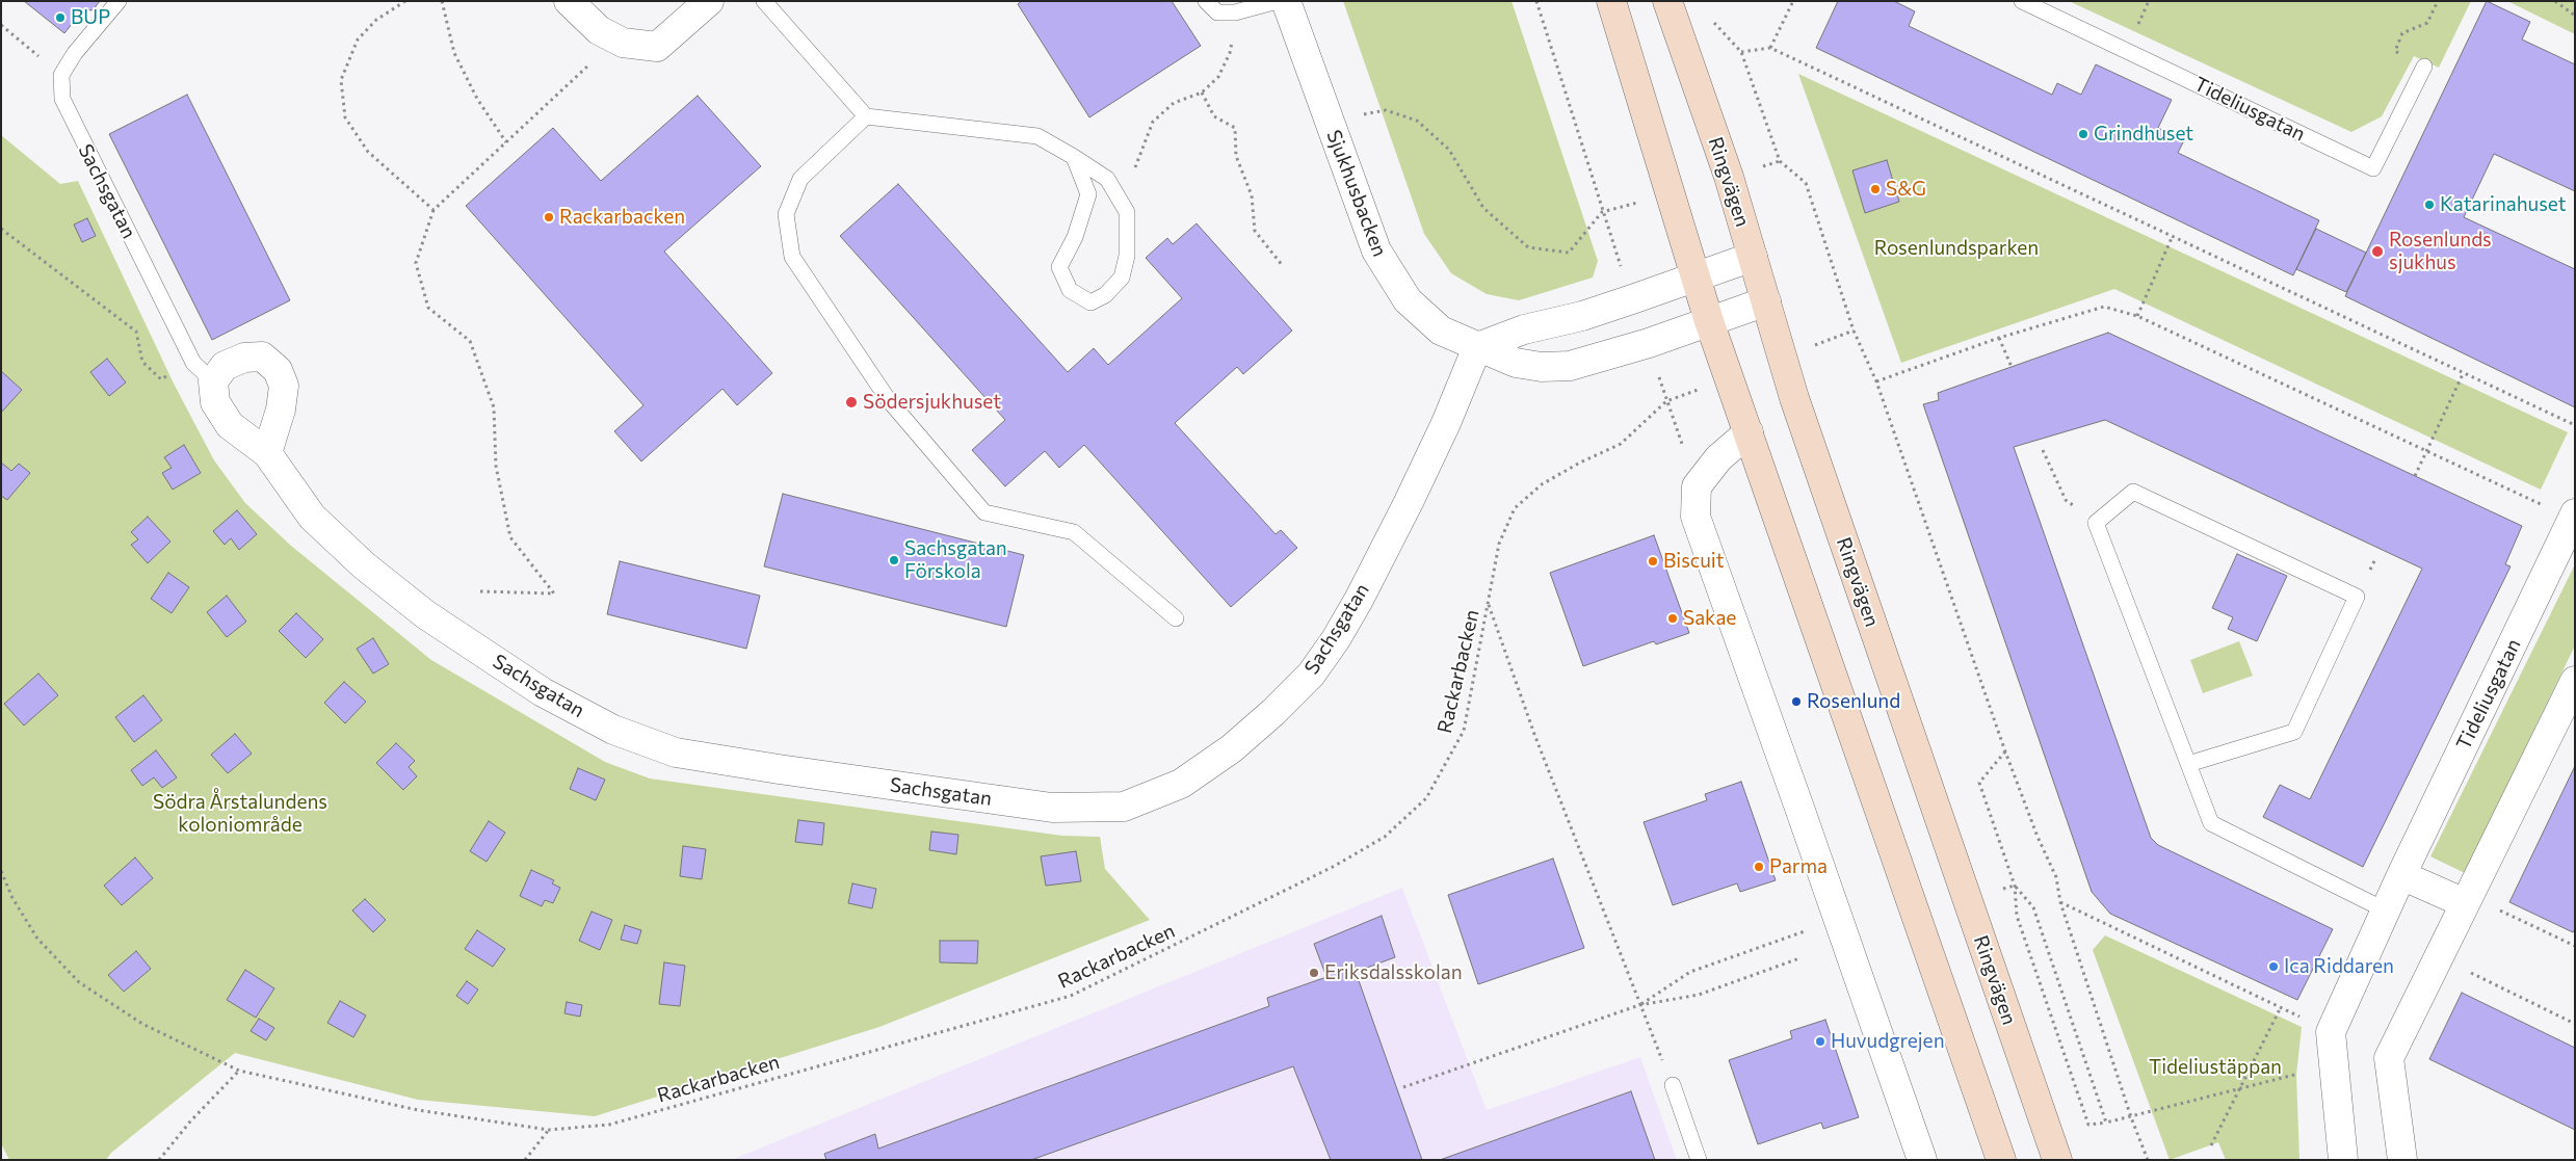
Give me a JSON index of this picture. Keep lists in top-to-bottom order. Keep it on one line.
{"streets":{"main road":["Ringvägen"],"street":["Tideliusgatan","Sachsgatan","Sjukhusbacken"],"path":["Rackarbacken"]},"crossings":[["Ringvägen","Sjukhusbacken"],["Sachsgatan","Sjukhusbacken"]],"parks":["Rosenlundsparken","Södra Årstalundens koloniområde","Tideliustäppan"],"places":["BUP","Grindhuset","S&G","Katarinahuset","Rackarbacken","Rosenlunds sjukhus","Södersjukhuset","Sachsgatan Förskola","Biscuit","Sakae","Rosenlund","Parma","Ica Riddaren","Eriksdalsskolan","Huvudgrejen"]}
